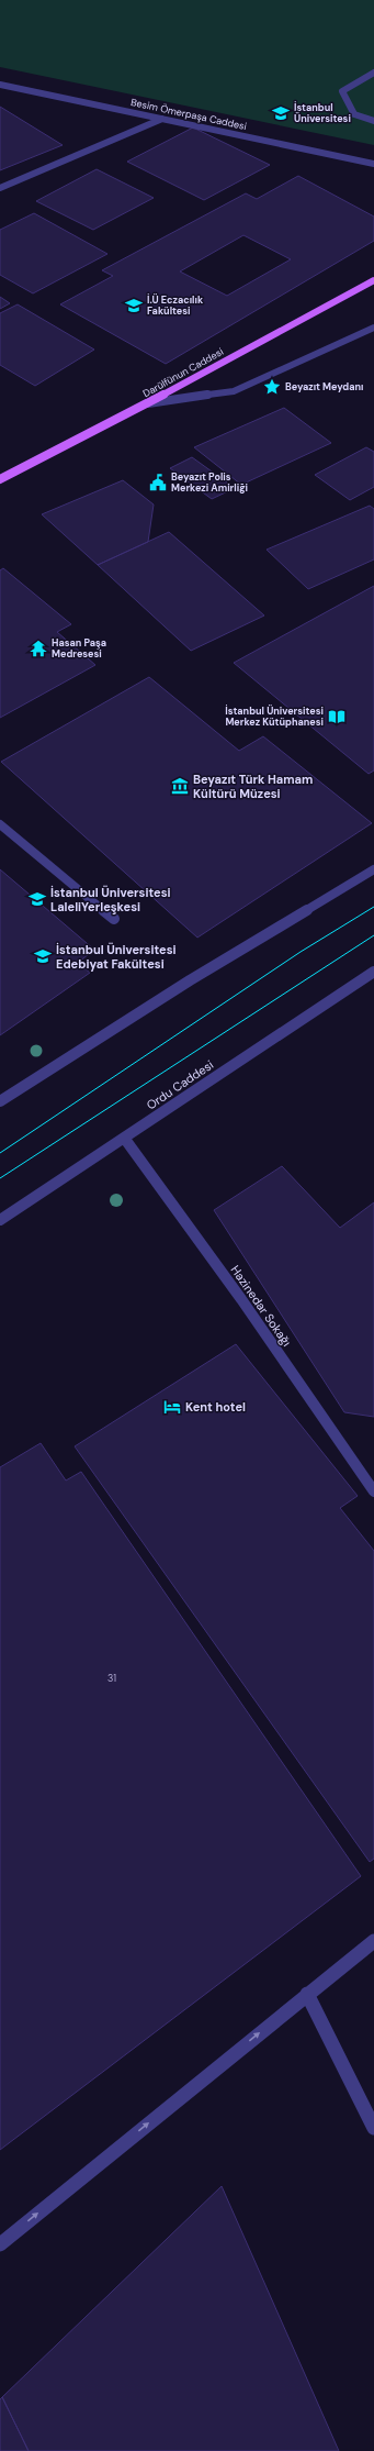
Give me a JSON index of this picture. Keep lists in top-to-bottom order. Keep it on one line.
{"streets":{"main road":["Darülfünun Caddesi"],"street":["Besim Ömerpaşa Caddesi","Ordu Caddesi","Hazinedar Sokağı"]},"crossings":[["Ordu Caddesi","Hazinedar Sokağı"]],"places":{"school or university":["İstanbul Üniversitesi","İ.Ü Eczacılık Fakültesi","İstanbul Üniversitesi LaleliYerleşkesi","İstanbul Üniversitesi Edebiyat Fakültesi"],"place":["Beyazıt Meydanı"],"public building":["Beyazıt Polis Merkezi Amirliği"],"temple":["Hasan Paşa Medresesi"],"library":["İstanbul Üniversitesi Merkez Kütüphanesi"],"museum":["Beyazıt Türk Hamam Kültürü Müzesi"],"hotel":["Kent hotel"]},"house_numbers":["31"]}
